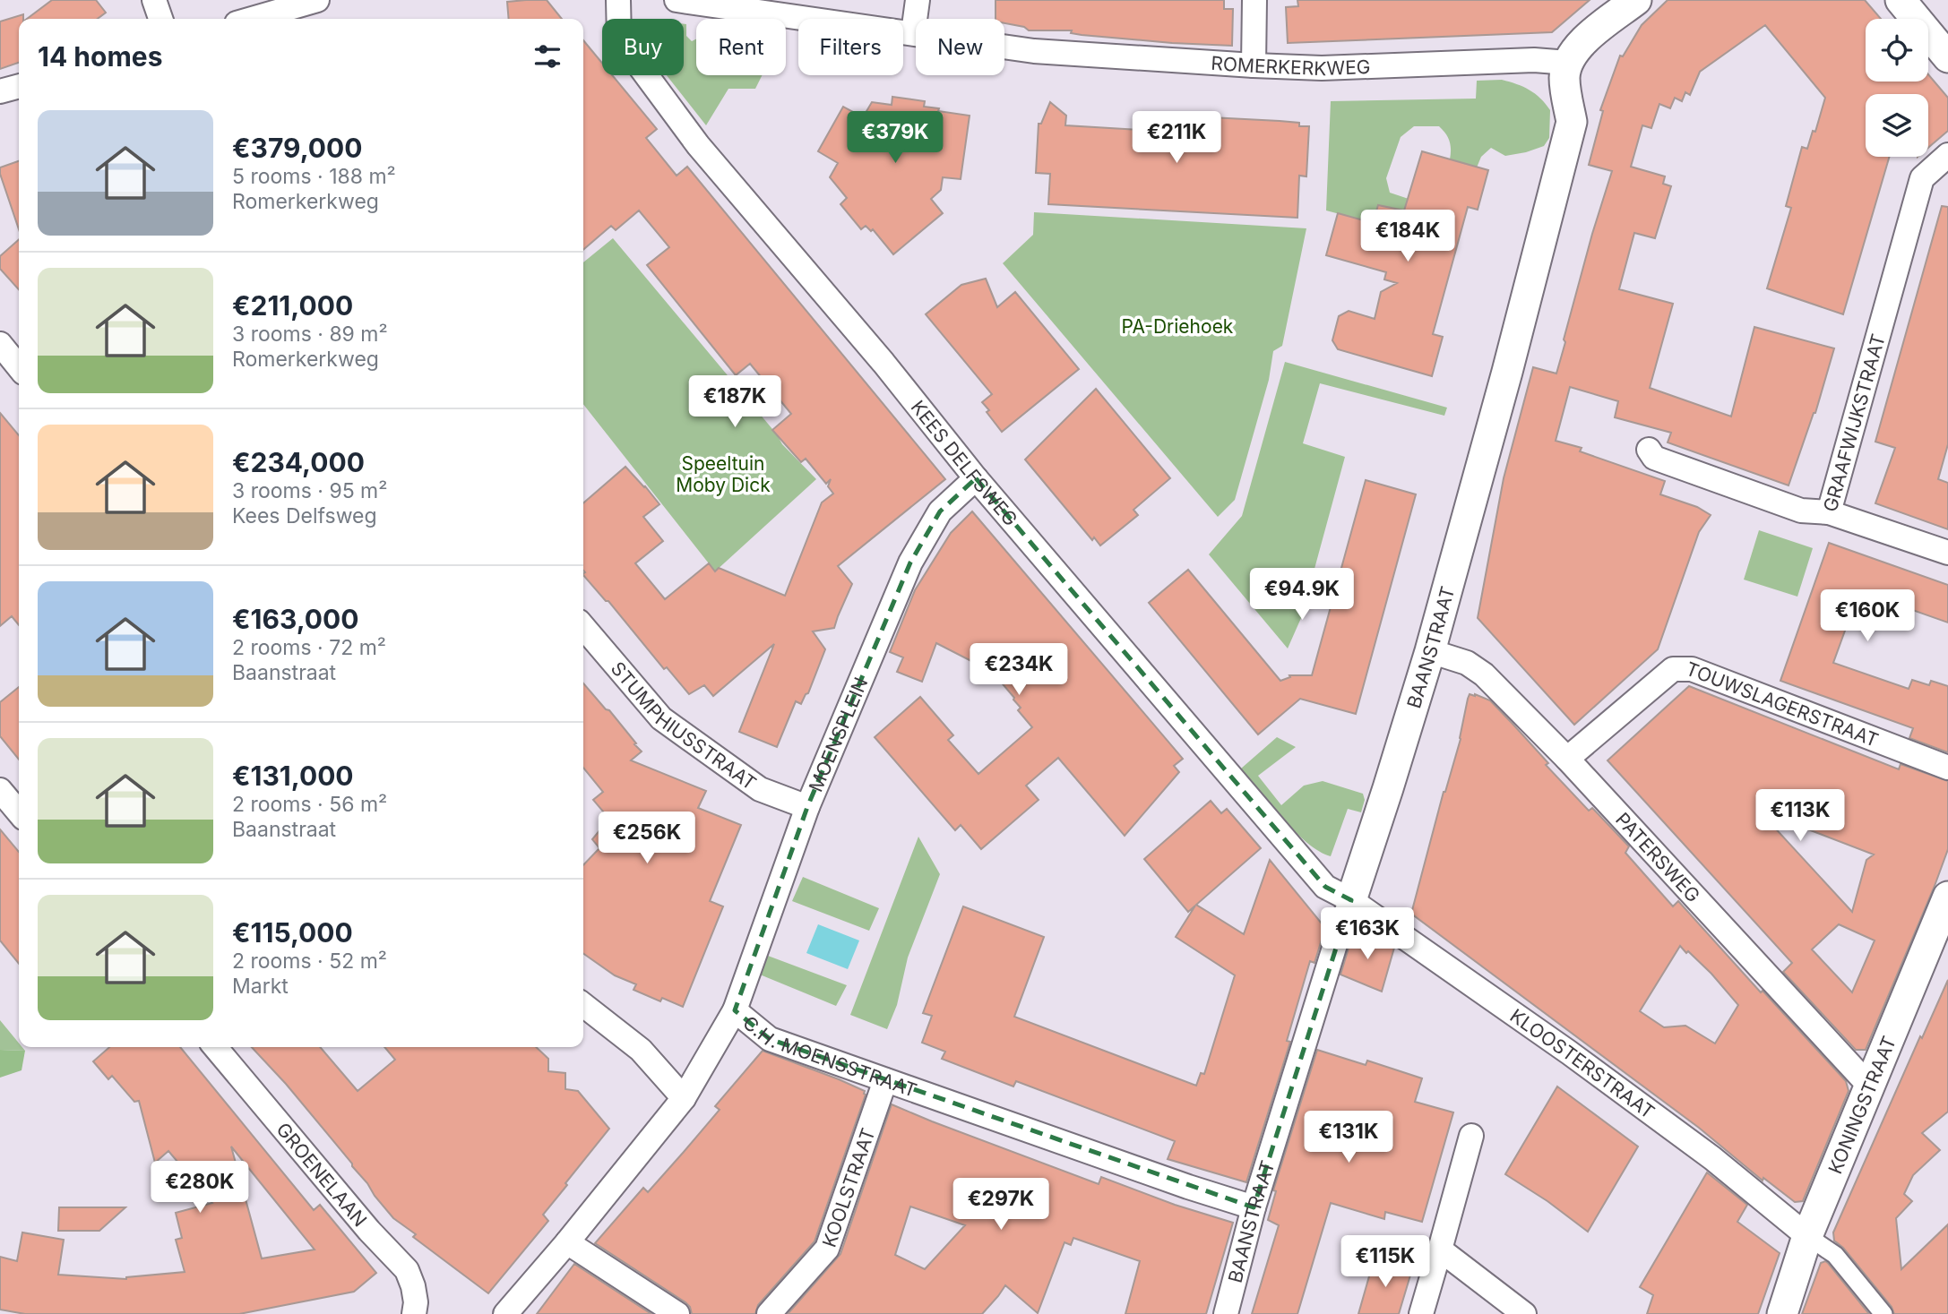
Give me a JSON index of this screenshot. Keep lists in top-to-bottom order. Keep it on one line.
{"streets":{"street":["ROMERKERKWEG","GRAAFWIJKSTRAAT","KEES DELFSWEG","BAANSTRAAT","TOUWSLAGERSTRAAT","STUMPHIUSSTRAAT","MOENSPLEIN","PATERSWEG","C.H. MOENSSTRAAT","KLOOSTERSTRAAT","KONINGSTRAAT","GROENELAAN","KOOLSTRAAT"]},"crossings":[["ROMERKERKWEG","BAANSTRAAT"],["KEES DELFSWEG","BAANSTRAAT"],["KEES DELFSWEG","MOENSPLEIN"],["KEES DELFSWEG","KLOOSTERSTRAAT"],["BAANSTRAAT","PATERSWEG"],["BAANSTRAAT","C.H. MOENSSTRAAT"],["BAANSTRAAT","KLOOSTERSTRAAT"],["TOUWSLAGERSTRAAT","PATERSWEG"],["STUMPHIUSSTRAAT","MOENSPLEIN"],["MOENSPLEIN","C.H. MOENSSTRAAT"],["PATERSWEG","KONINGSTRAAT"],["C.H. MOENSSTRAAT","KOOLSTRAAT"],["KLOOSTERSTRAAT","KONINGSTRAAT"]],"parks":["PA-Driehoek","Speeltuin Moby Dick"],"page":{"chip":["Buy","Rent","Filters","New"],"heading":"14 homes","list":[{"name":"€379,000","note":"5 rooms · 188 m² · Romerkerkweg"},{"name":"€211,000","note":"3 rooms · 89 m² · Romerkerkweg"},{"name":"€234,000","note":"3 rooms · 95 m² · Kees Delfsweg"},{"name":"€163,000","note":"2 rooms · 72 m² · Baanstraat"},{"name":"€131,000","note":"2 rooms · 56 m² · Baanstraat"},{"name":"€115,000","note":"2 rooms · 52 m² · Markt"}],"price":["€379K","€211K","€184K","€187K","€94.9K","€160K","€234K","€113K","€256K","€163K","€131K","€280K","€297K","€115K"]}}
